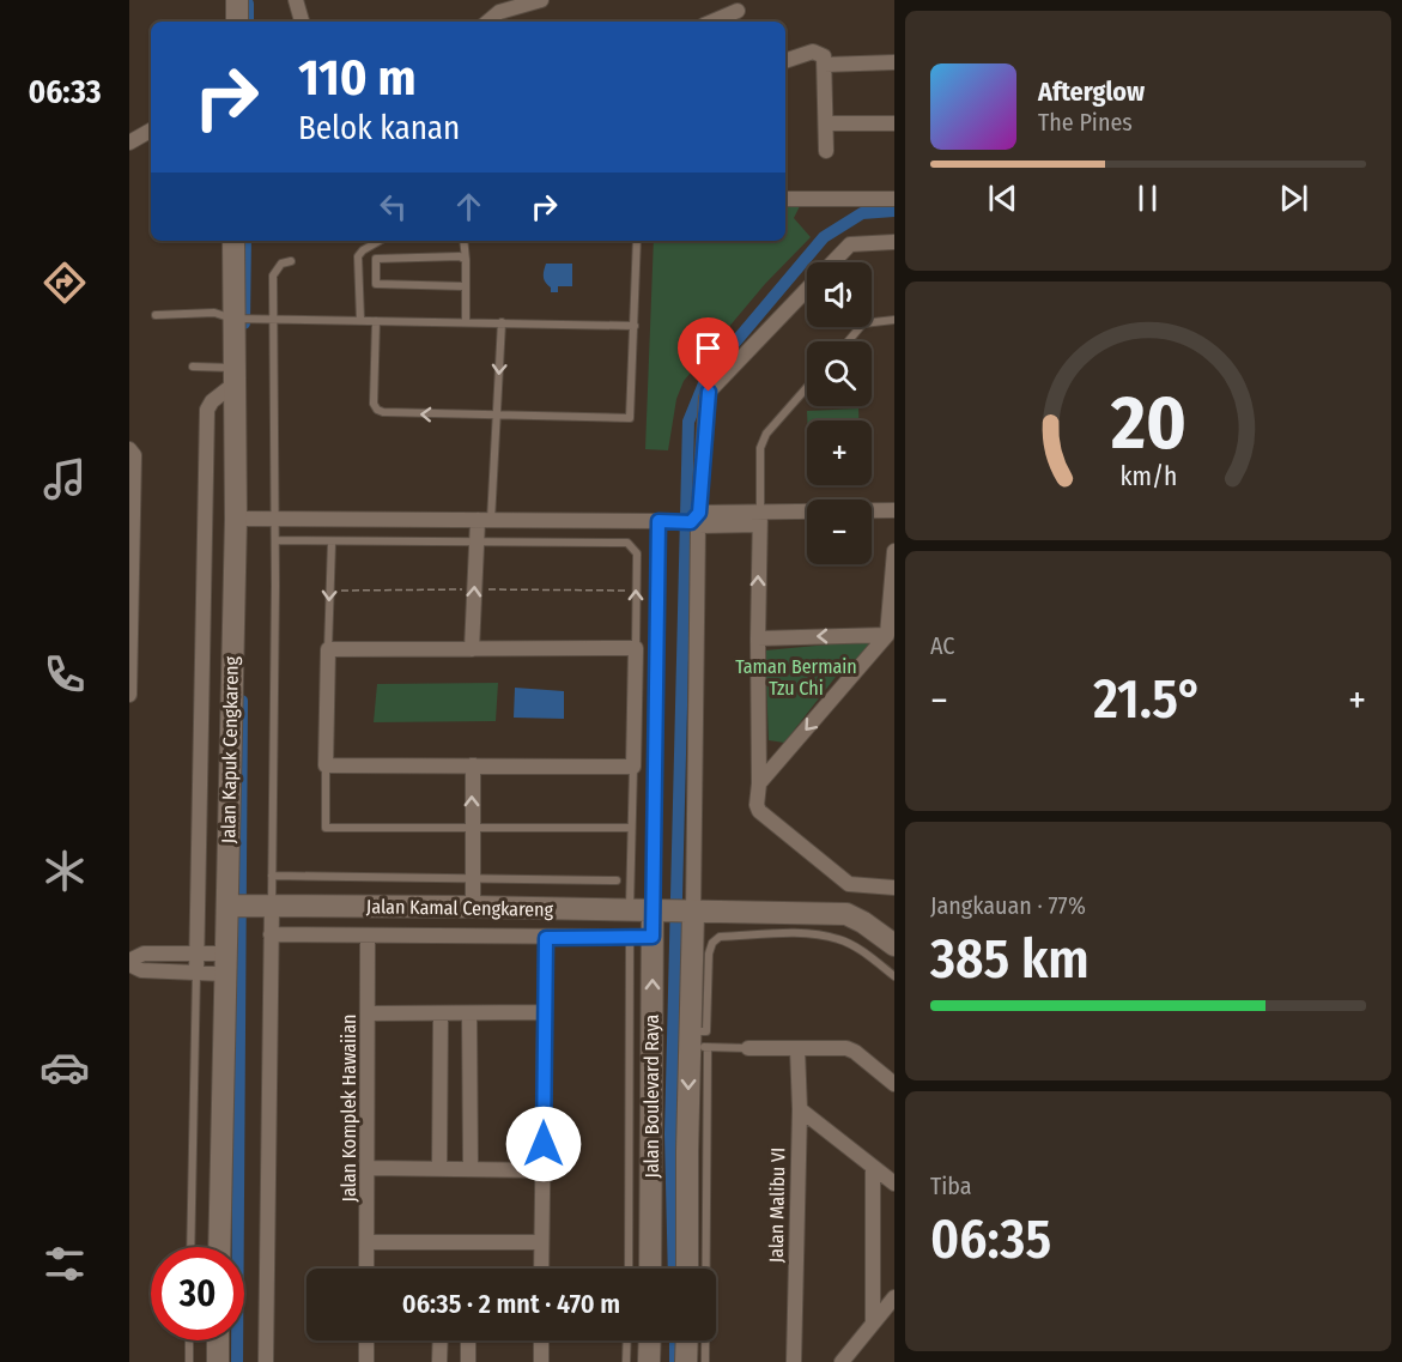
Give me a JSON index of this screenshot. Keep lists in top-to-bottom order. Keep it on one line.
{"streets":{"street":["Jalan Kapuk Cengkareng","Jalan Kamal Cengkareng","Jalan Boulevard Raya","Jalan Komplek Hawaiian","Jalan Malibu VI"]},"crossings":[["Jalan Kapuk Cengkareng","Jalan Kamal Cengkareng"],["Jalan Kamal Cengkareng","Jalan Boulevard Raya"]],"parks":["Taman Bermain Tzu Chi"],"page":{"tabs":"06:33","turn":["110 m","Belok kanan"],"song":["Afterglow","The Pines"],"map_buttons":["+","−"],"tile":["AC",["Jangkauan · 77%","385 km"],["Tiba","06:35"]],"heat":["−","21.5°","+"],"limit":"30","trip":"06:35 · 2 mnt · 470 m","gauge":["20","km/h"]}}
